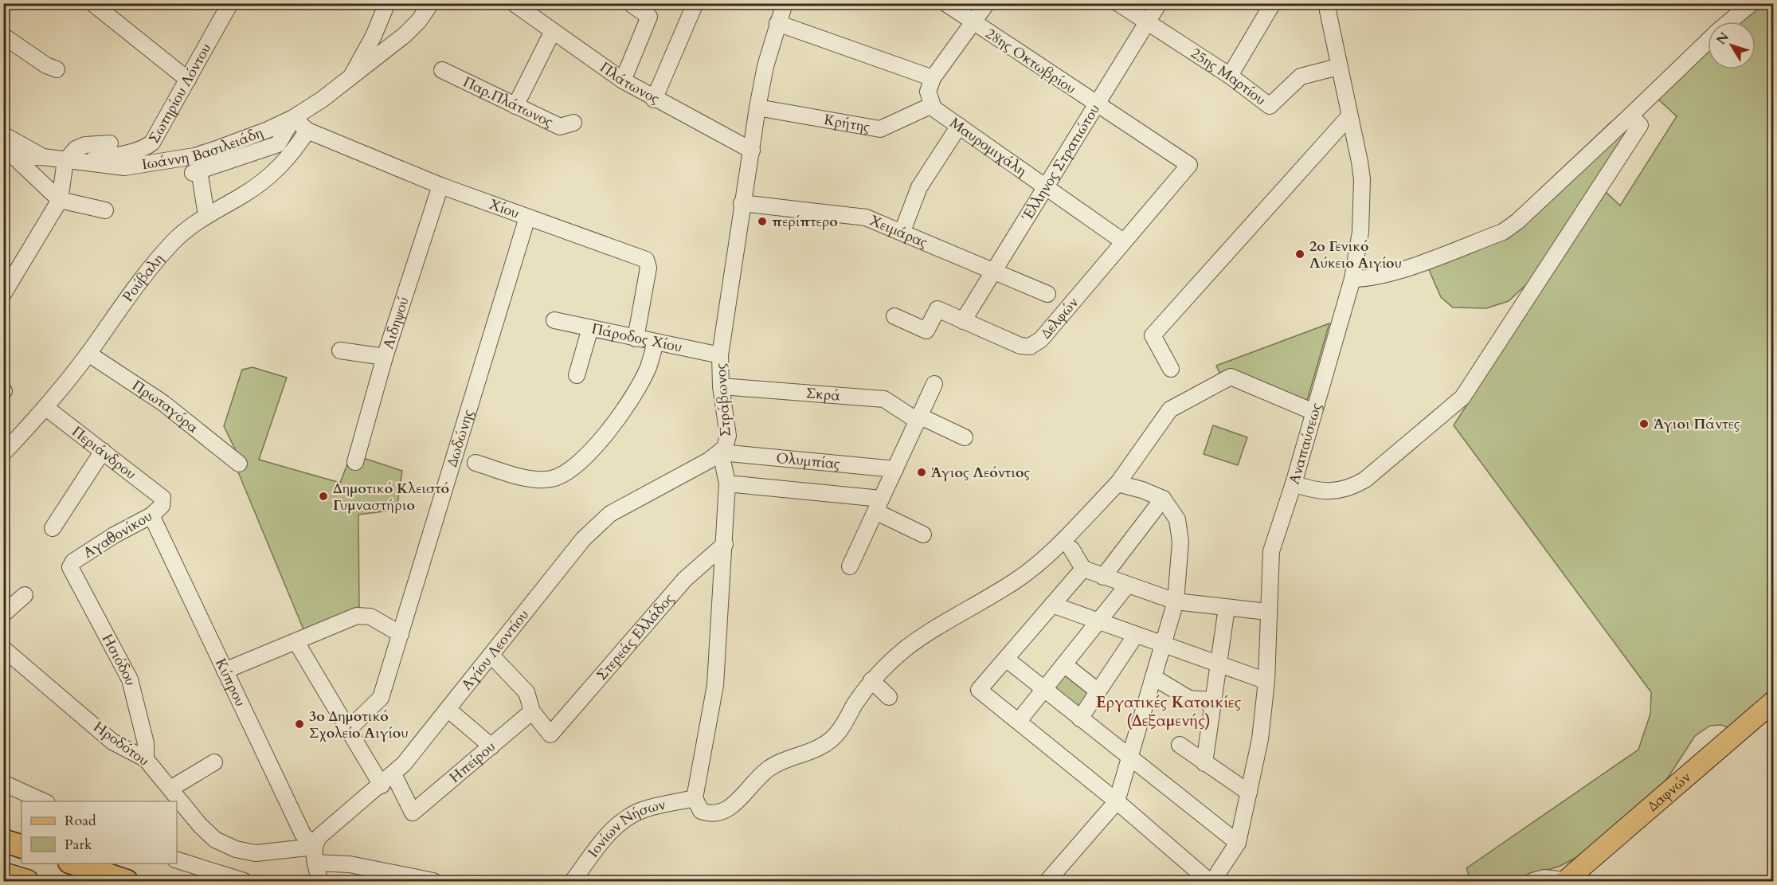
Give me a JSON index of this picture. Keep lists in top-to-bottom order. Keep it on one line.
{"streets":{"main road":["Δαφνών"],"street":["28ης Οκτωβρίου","25ης Μαρτίου","Πλάτωνος","Σωτηρίου Λόντου","Παρ.Πλάτωνος","Κρήτης","Ιωάννη Βασιλειάδη","Μαυρομιχάλη","Έλληνος Στρατιώτου","Χίου","Χειμάρας","Ρούβαλη","Δελφών","Αιδηψού","Πάροδος Χίου","Σκρά","Στράβωνος","Πρωταγόρα","Δωδώνης","Αναπαύσεως","Περιάνδρου","Ολυμπίας","Αγαθονίκου","Στερεάς Ελλάδος","Αγίου Λεοντίου","Ησιόδου","Κύπρου","Ηροδότου","Ηπείρου","Ιονίων Νήσων"]},"crossings":[["28ης Οκτωβρίου","Έλληνος Στρατιώτου"],["28ης Οκτωβρίου","Δελφών"],["25ης Μαρτίου","Έλληνος Στρατιώτου"],["25ης Μαρτίου","Αναπαύσεως"],["Πλάτωνος","Στράβωνος"],["Σωτηρίου Λόντου","Ιωάννη Βασιλειάδη"],["Κρήτης","Μαυρομιχάλη"],["Κρήτης","Στράβωνος"],["Ιωάννη Βασιλειάδη","Χίου"],["Μαυρομιχάλη","Έλληνος Στρατιώτου"],["Μαυρομιχάλη","Δελφών"],["Έλληνος Στρατιώτου","Χειμάρας"],["Έλληνος Στρατιώτου","Δελφών"],["Χίου","Ρούβαλη"],["Χίου","Αιδηψού"],["Χίου","Πάροδος Χίου"],["Χίου","Δωδώνης"],["Χειμάρας","Στράβωνος"],["Ρούβαλη","Πρωταγόρα"],["Ρούβαλη","Περιάνδρου"],["Πάροδος Χίου","Στράβωνος"],["Σκρά","Στράβωνος"],["Στράβωνος","Ολυμπίας"],["Στράβωνος","Στερεάς Ελλάδος"],["Στράβωνος","Αγίου Λεοντίου"],["Στράβωνος","Ιονίων Νήσων"],["Περιάνδρου","Αγαθονίκου"],["Ολυμπίας","Αγίου Λεοντίου"],["Αγαθονίκου","Ησιόδου"],["Αγαθονίκου","Κύπρου"],["Στερεάς Ελλάδος","Ηπείρου"],["Αγίου Λεοντίου","Κύπρου"],["Αγίου Λεοντίου","Ηροδότου"],["Αγίου Λεοντίου","Ηπείρου"],["Ησιόδου","Ηροδότου"],["Κύπρου","Ηροδότου"]],"districts":["Εργατικές Κατοικίες (Δεξαμενής)"],"places":["περίπτερο","2ο Γενικό Λύκειο Αιγίου","Άγιοι Πάντες","Άγιος Λεόντιος","Δημοτικό Κλειστό Γυμναστήριο","3ο Δημοτικό Σχολείο Αιγίου"],"legend":["Road","Park"],"north":"top left"}
